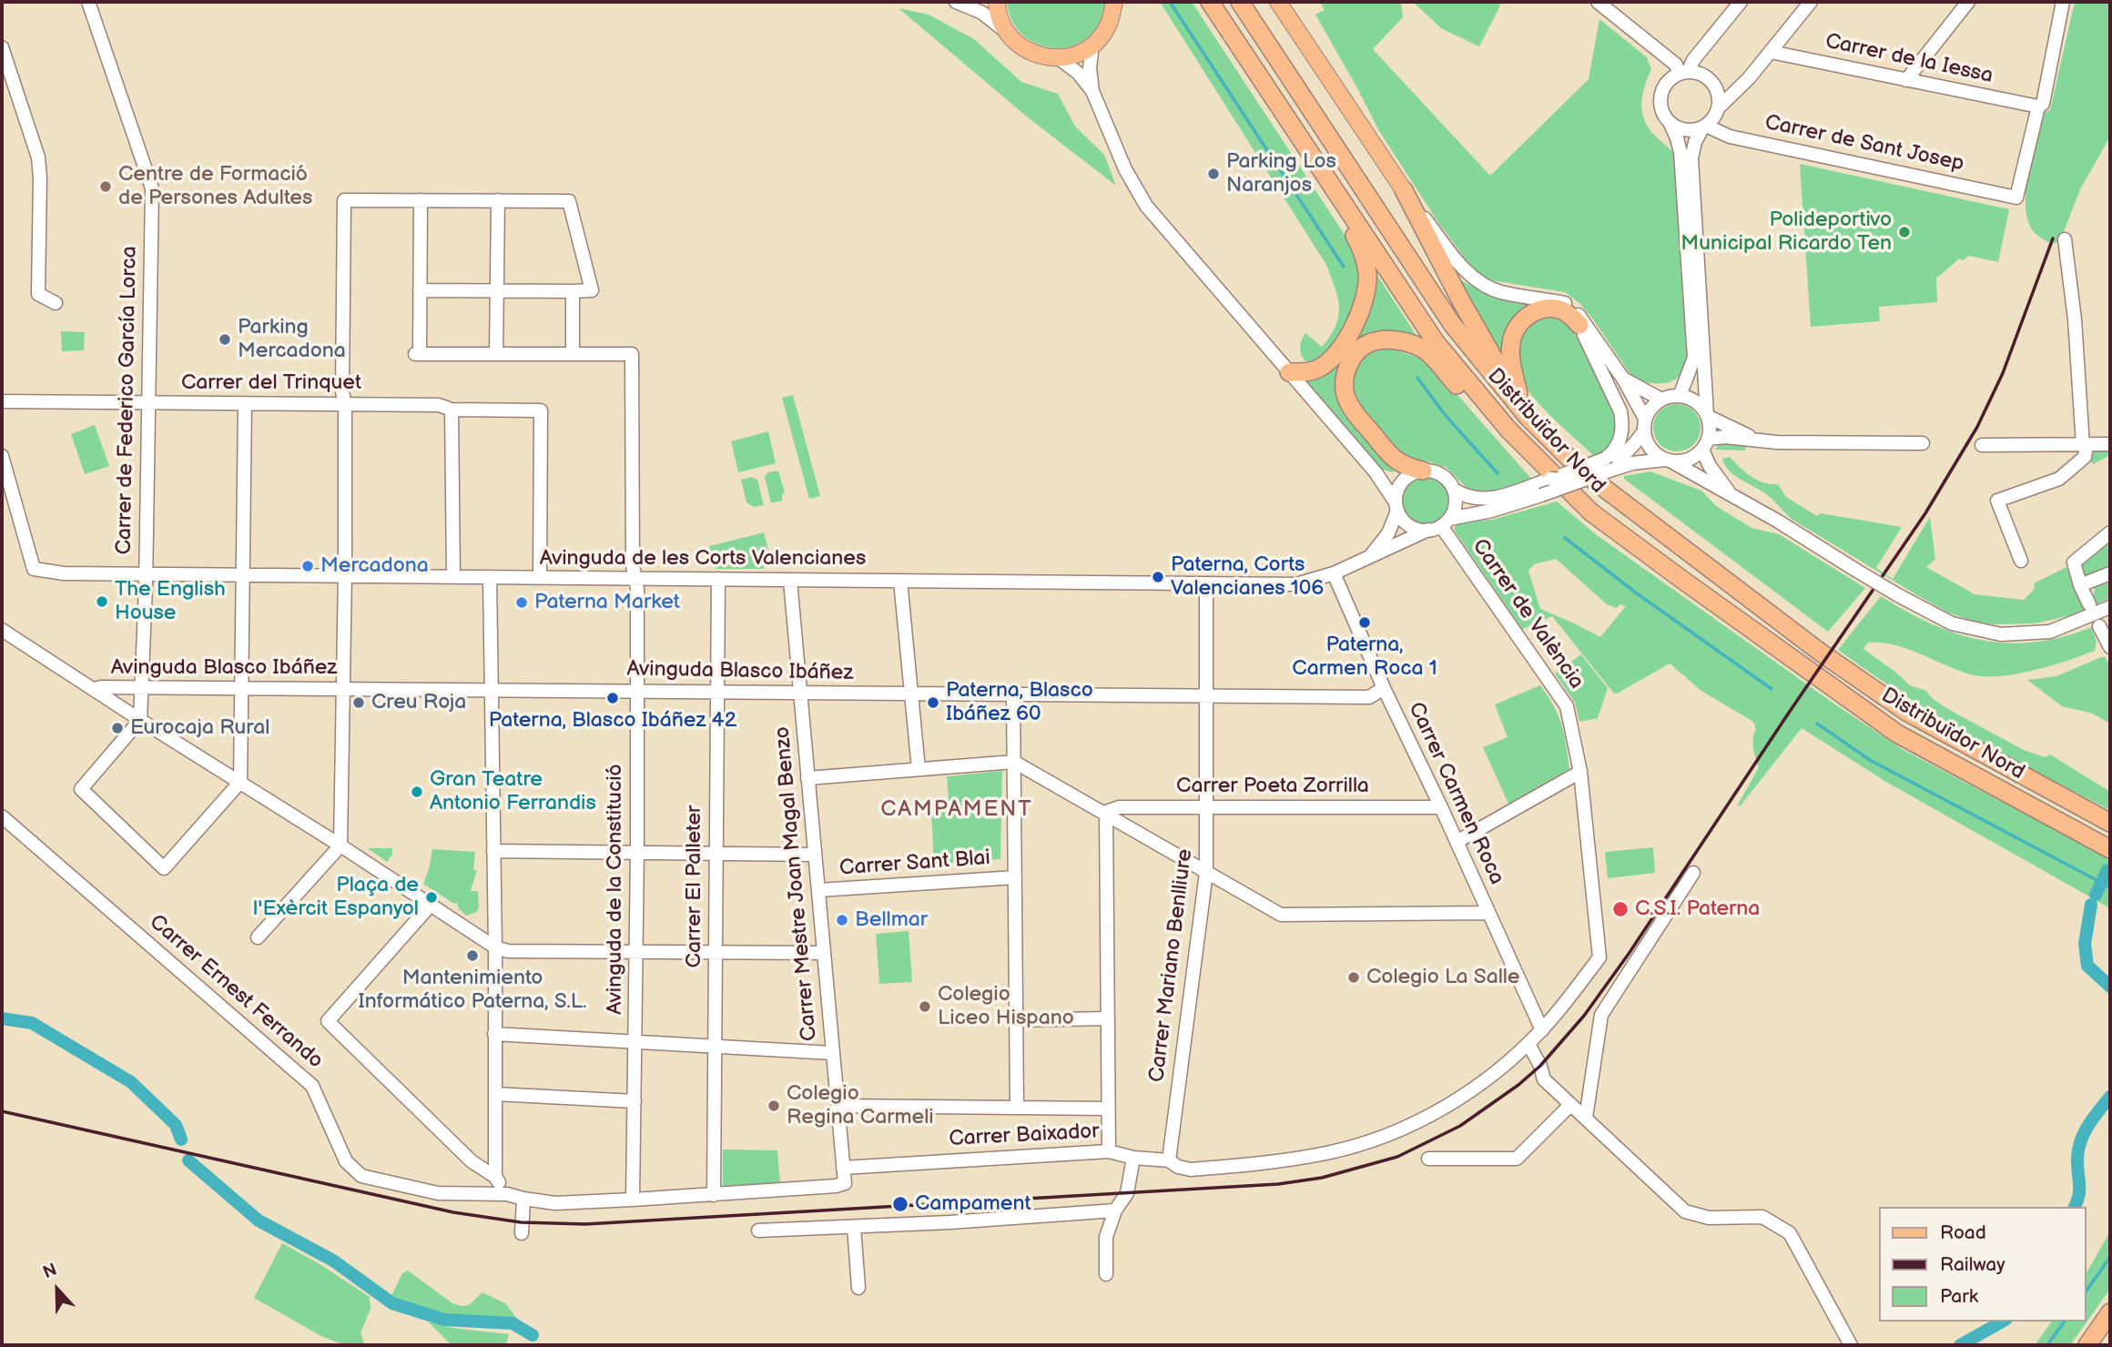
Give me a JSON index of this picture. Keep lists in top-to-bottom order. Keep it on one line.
{"streets":{"highway":["Distribuïdor Nord"],"street":["Carrer de la Iessa","Carrer de Sant Josep","Carrer del Trinquet","Carrer de Federico García Lorca","Avinguda de les Corts Valencianes","Carrer de València","Avinguda Blasco Ibáñez","Carrer Poeta Zorrilla","Carrer Carmen Roca","Carrer Sant Blai","Carrer Mestre Joan Magal Benzo","Carrer El Palleter","Avinguda de la Constitució","Carrer Mariano Benlliure","Carrer Ernest Ferrando","Carrer Baixador"]},"crossings":[["Carrer de la Iessa","Carrer de Sant Josep"],["Carrer del Trinquet","Carrer de Federico García Lorca"],["Carrer del Trinquet","Avinguda de les Corts Valencianes"],["Carrer de Federico García Lorca","Avinguda de les Corts Valencianes"],["Carrer de Federico García Lorca","Avinguda Blasco Ibáñez"],["Avinguda de les Corts Valencianes","Carrer de València"],["Avinguda de les Corts Valencianes","Carrer Carmen Roca"],["Avinguda de les Corts Valencianes","Carrer Mestre Joan Magal Benzo"],["Avinguda de les Corts Valencianes","Carrer El Palleter"],["Avinguda de les Corts Valencianes","Avinguda de la Constitució"],["Avinguda de les Corts Valencianes","Carrer Mariano Benlliure"],["Carrer de València","Carrer Baixador"],["Avinguda Blasco Ibáñez","Carrer Carmen Roca"],["Avinguda Blasco Ibáñez","Carrer Mestre Joan Magal Benzo"],["Avinguda Blasco Ibáñez","Carrer El Palleter"],["Avinguda Blasco Ibáñez","Avinguda de la Constitució"],["Avinguda Blasco Ibáñez","Carrer Mariano Benlliure"],["Carrer Poeta Zorrilla","Carrer Carmen Roca"],["Carrer Poeta Zorrilla","Carrer Mariano Benlliure"],["Carrer Carmen Roca","Carrer Baixador"],["Carrer Sant Blai","Carrer Mestre Joan Magal Benzo"],["Carrer Mestre Joan Magal Benzo","Carrer Ernest Ferrando"],["Carrer Mestre Joan Magal Benzo","Carrer Baixador"],["Carrer El Palleter","Carrer Ernest Ferrando"],["Avinguda de la Constitució","Carrer Ernest Ferrando"],["Carrer Mariano Benlliure","Carrer Baixador"]],"districts":["CAMPAMENT"],"places":["Parking Los Naranjos","Centre de Formació de Persones Adultes","Polideportivo Municipal Ricardo Ten","Parking Mercadona","Mercadona","Paterna, Corts Valencianes 106","The English House","Paterna Market","Paterna, Carmen Roca 1","Paterna, Blasco Ibáñez 42","Creu Roja","Paterna, Blasco Ibáñez 60","Eurocaja Rural","Gran Teatre Antonio Ferrandis","Plaça de l'Exèrcit Espanyol","C.S.I. Paterna","Bellmar","Mantenimiento Informático Paterna, S.L.","Colegio La Salle","Colegio Liceo Hispano","Colegio Regina Carmeli","Campament"],"legend":["Road","Railway","Park"],"north":"top"}
